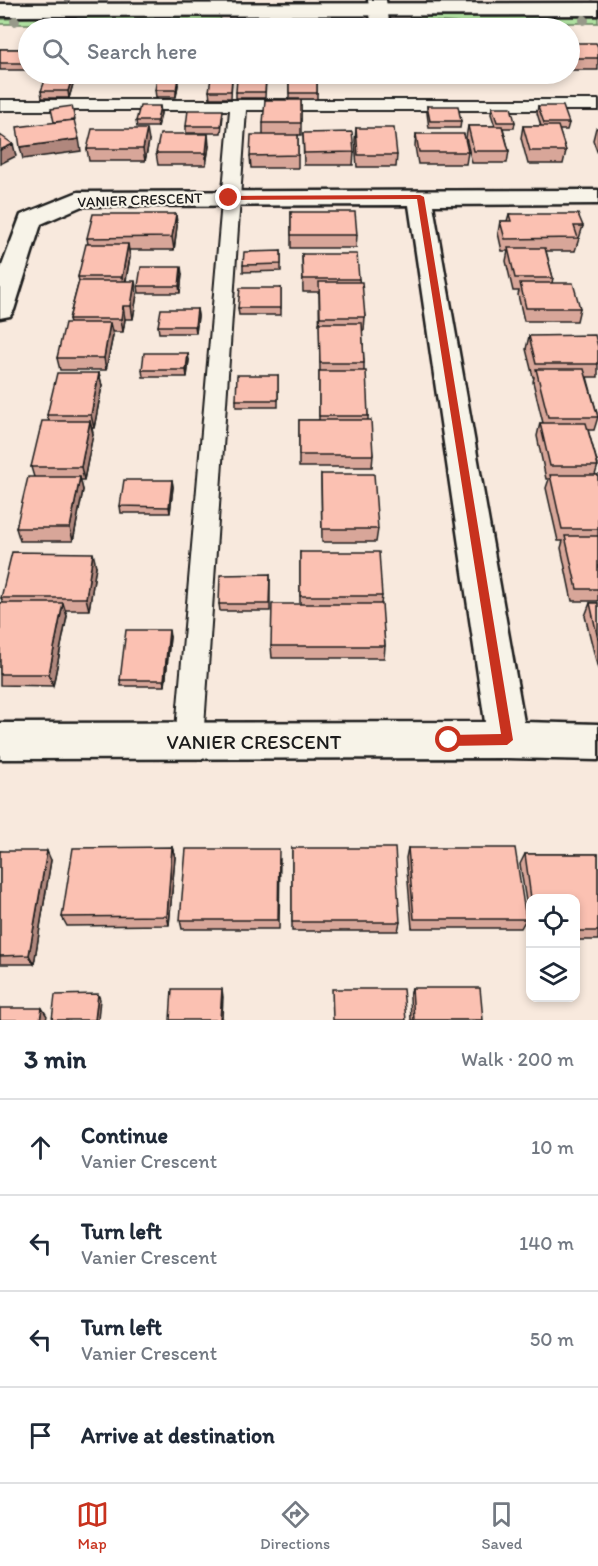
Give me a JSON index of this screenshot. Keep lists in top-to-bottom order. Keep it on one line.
{"streets":{"street":["VANIER CRESCENT"]},"page":{"search":"Search here","heading":["3 min","Walk · 200 m"],"list":[["Continue","Vanier Crescent","10 m"],["Turn left","Vanier Crescent","140 m"],["Turn left","Vanier Crescent","50 m"],"Arrive at destination"],"nav":["Map","Directions","Saved"]}}
